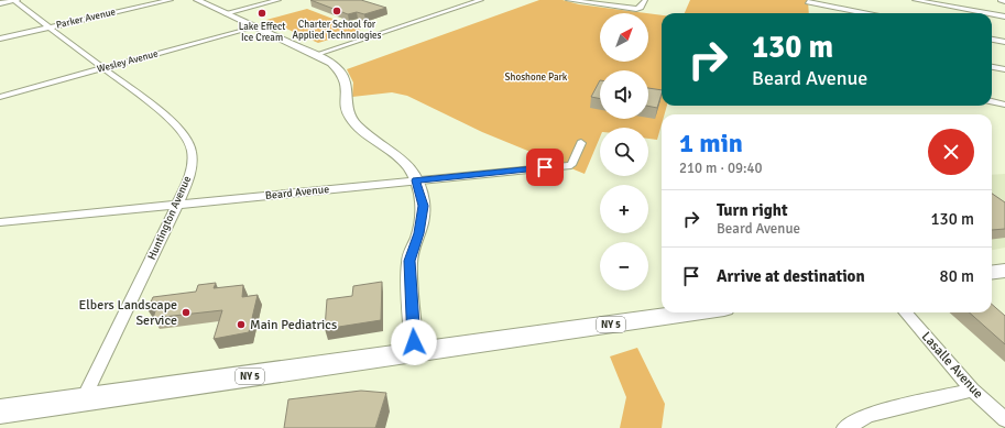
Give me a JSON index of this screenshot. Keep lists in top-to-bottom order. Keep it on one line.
{"streets":{"main road":["NY 5"],"street":["Parker Avenue","Wesley Avenue","Beard Avenue","Huntington Avenue","Lasalle Avenue"]},"crossings":[["Parker Avenue","Huntington Avenue"],["Wesley Avenue","Huntington Avenue"],["Beard Avenue","Huntington Avenue"],["Huntington Avenue","NY 5"]],"parks":["Shoshone Park"],"places":["Charter School for Applied Technologies","Lake Effect Ice Cream","Elbers Landscape Service","Main Pediatrics"],"north":"top right","page":{"map_buttons":["+","−"],"turn":["130 m","Beard Avenue"],"heading":["1 min","210 m · 09:40"],"list":[{"name":"Turn right","note":"Beard Avenue","value":"130 m"},{"name":"Arrive at destination","value":"80 m"}]}}
